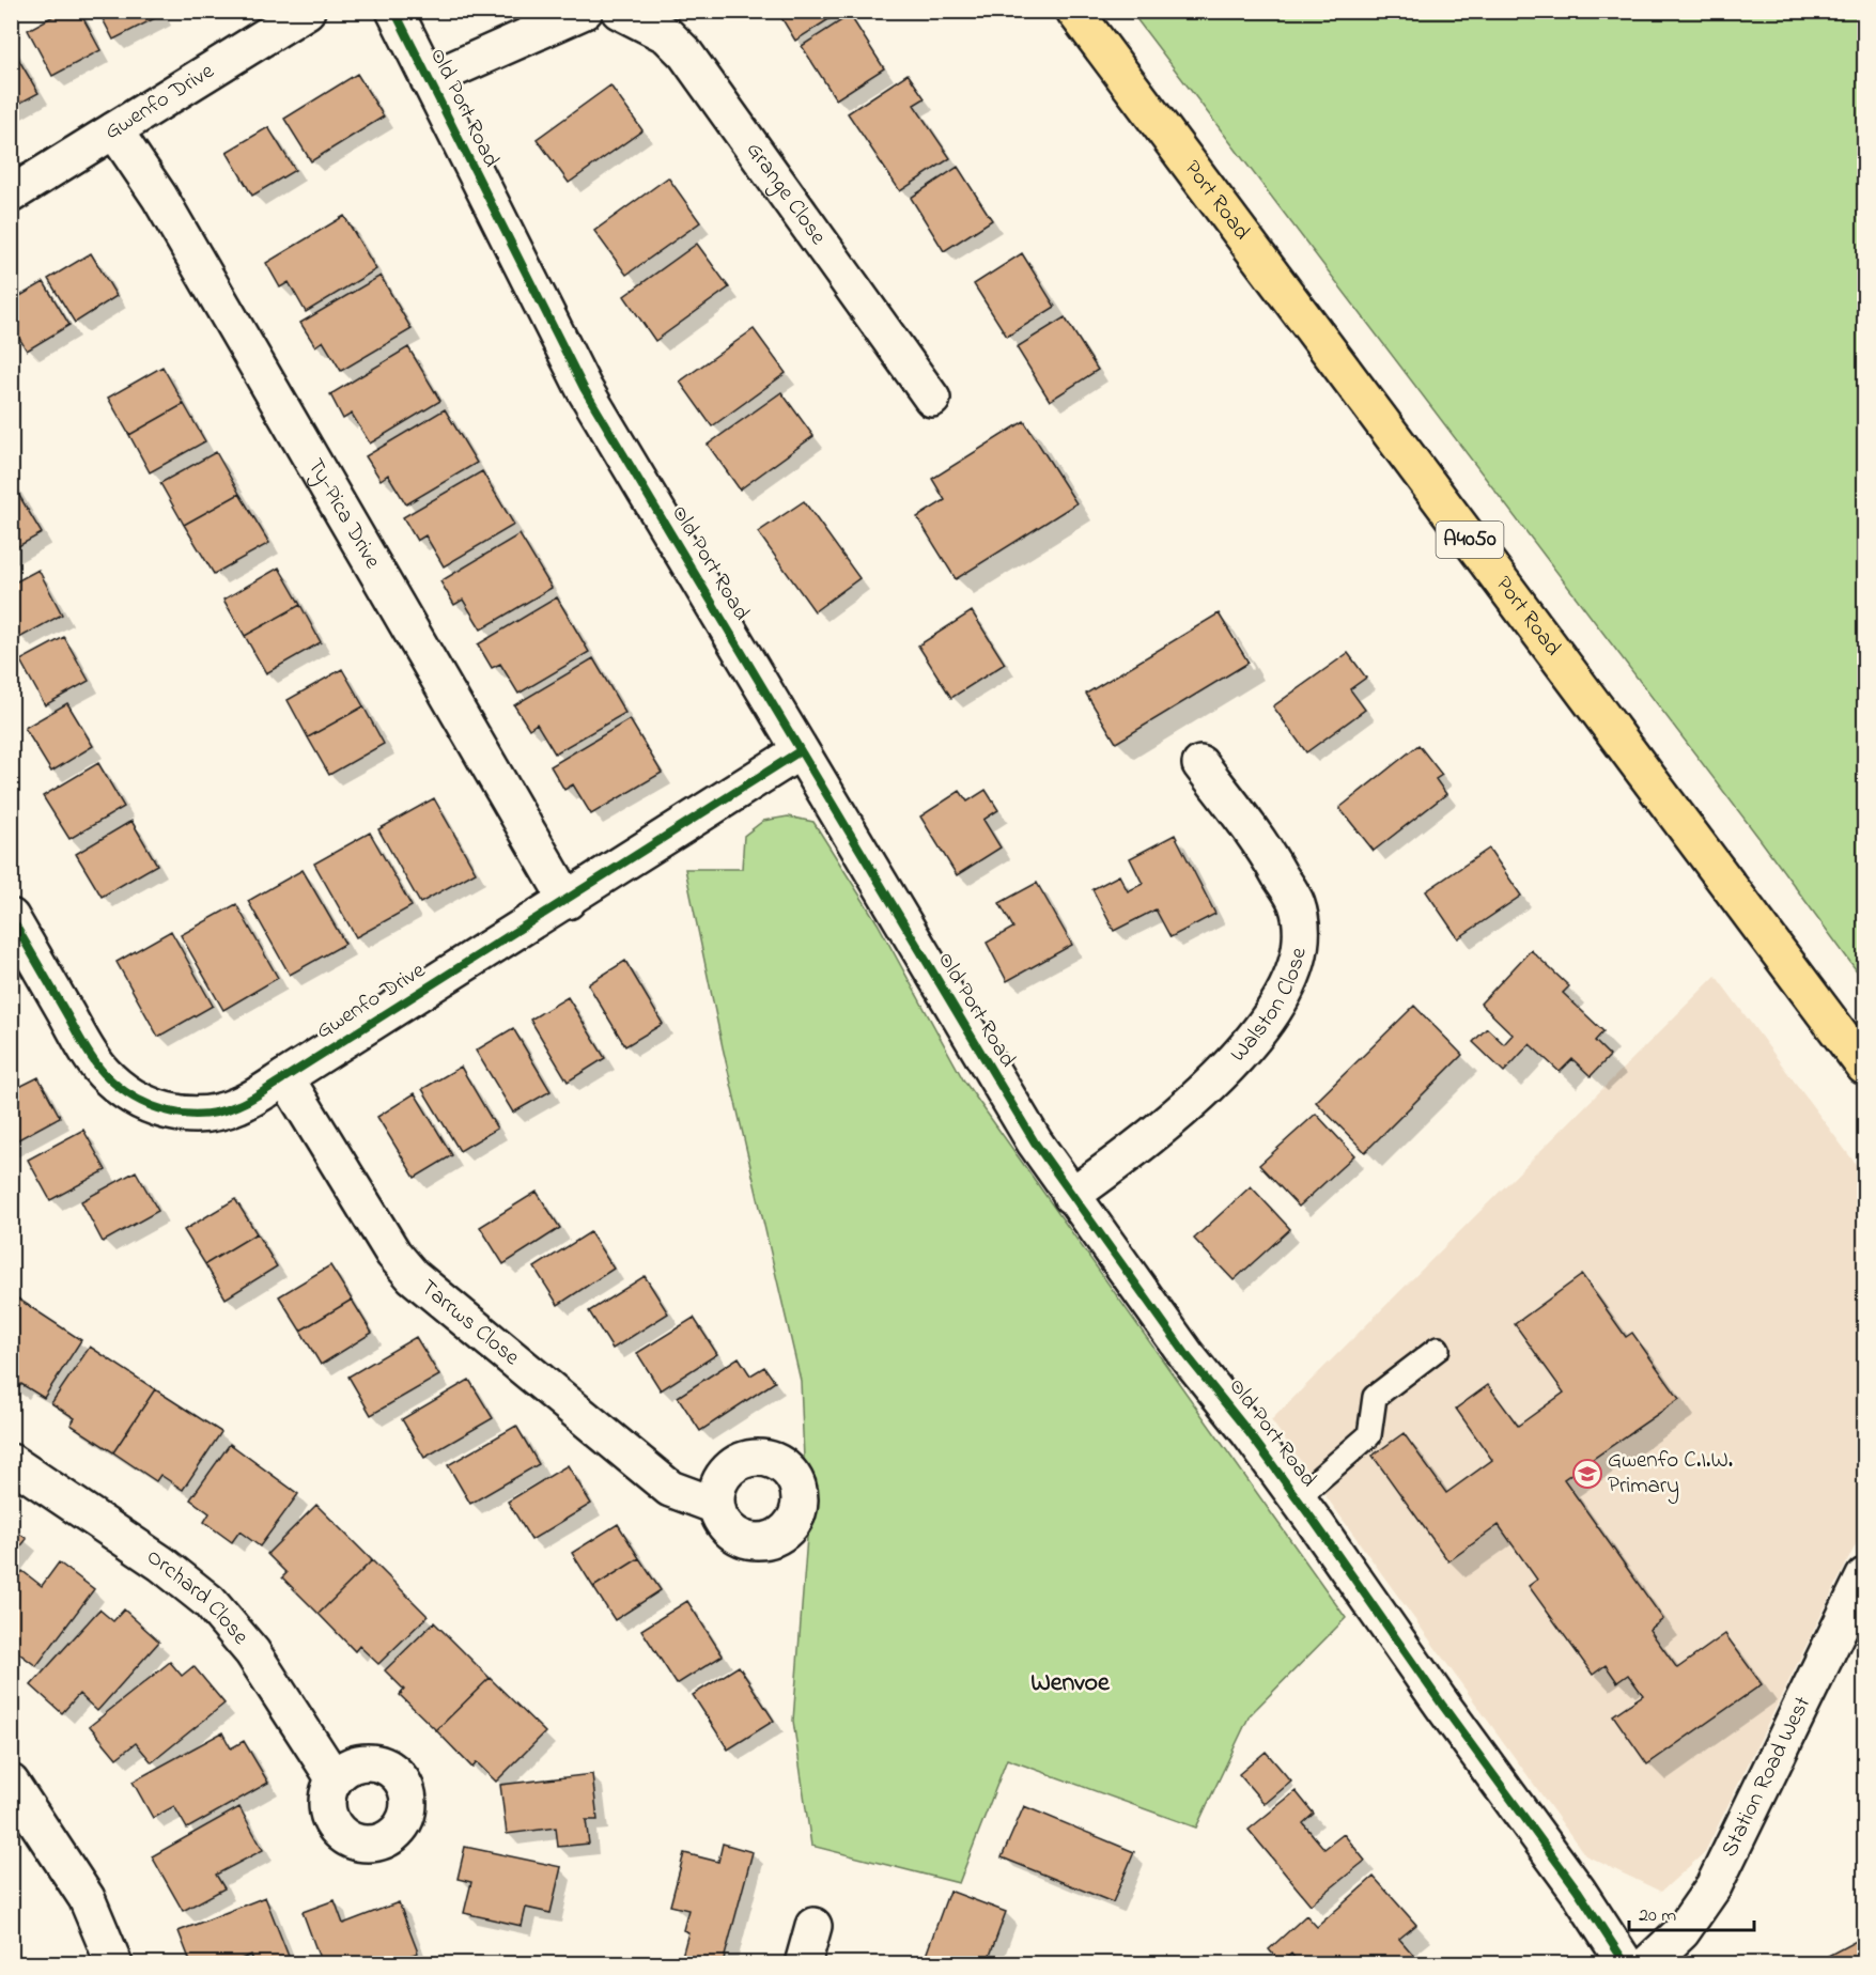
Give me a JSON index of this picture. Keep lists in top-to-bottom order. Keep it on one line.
{"streets":{"main road":["Port Road","A4050"],"street":["Gwenfo Drive","Old Port Road","Grange Close","Ty-Pica Drive","Walston Close","Tarrws Close","Orchard Close","Station Road West"]},"crossings":[["Gwenfo Drive","Old Port Road"],["Gwenfo Drive","Ty-Pica Drive"],["Gwenfo Drive","Tarrws Close"],["Old Port Road","Walston Close"]],"districts":["Wenvoe"],"places":{"school or university":["Gwenfo C.I.W. Primary"]},"scale_bar":"20 m"}
